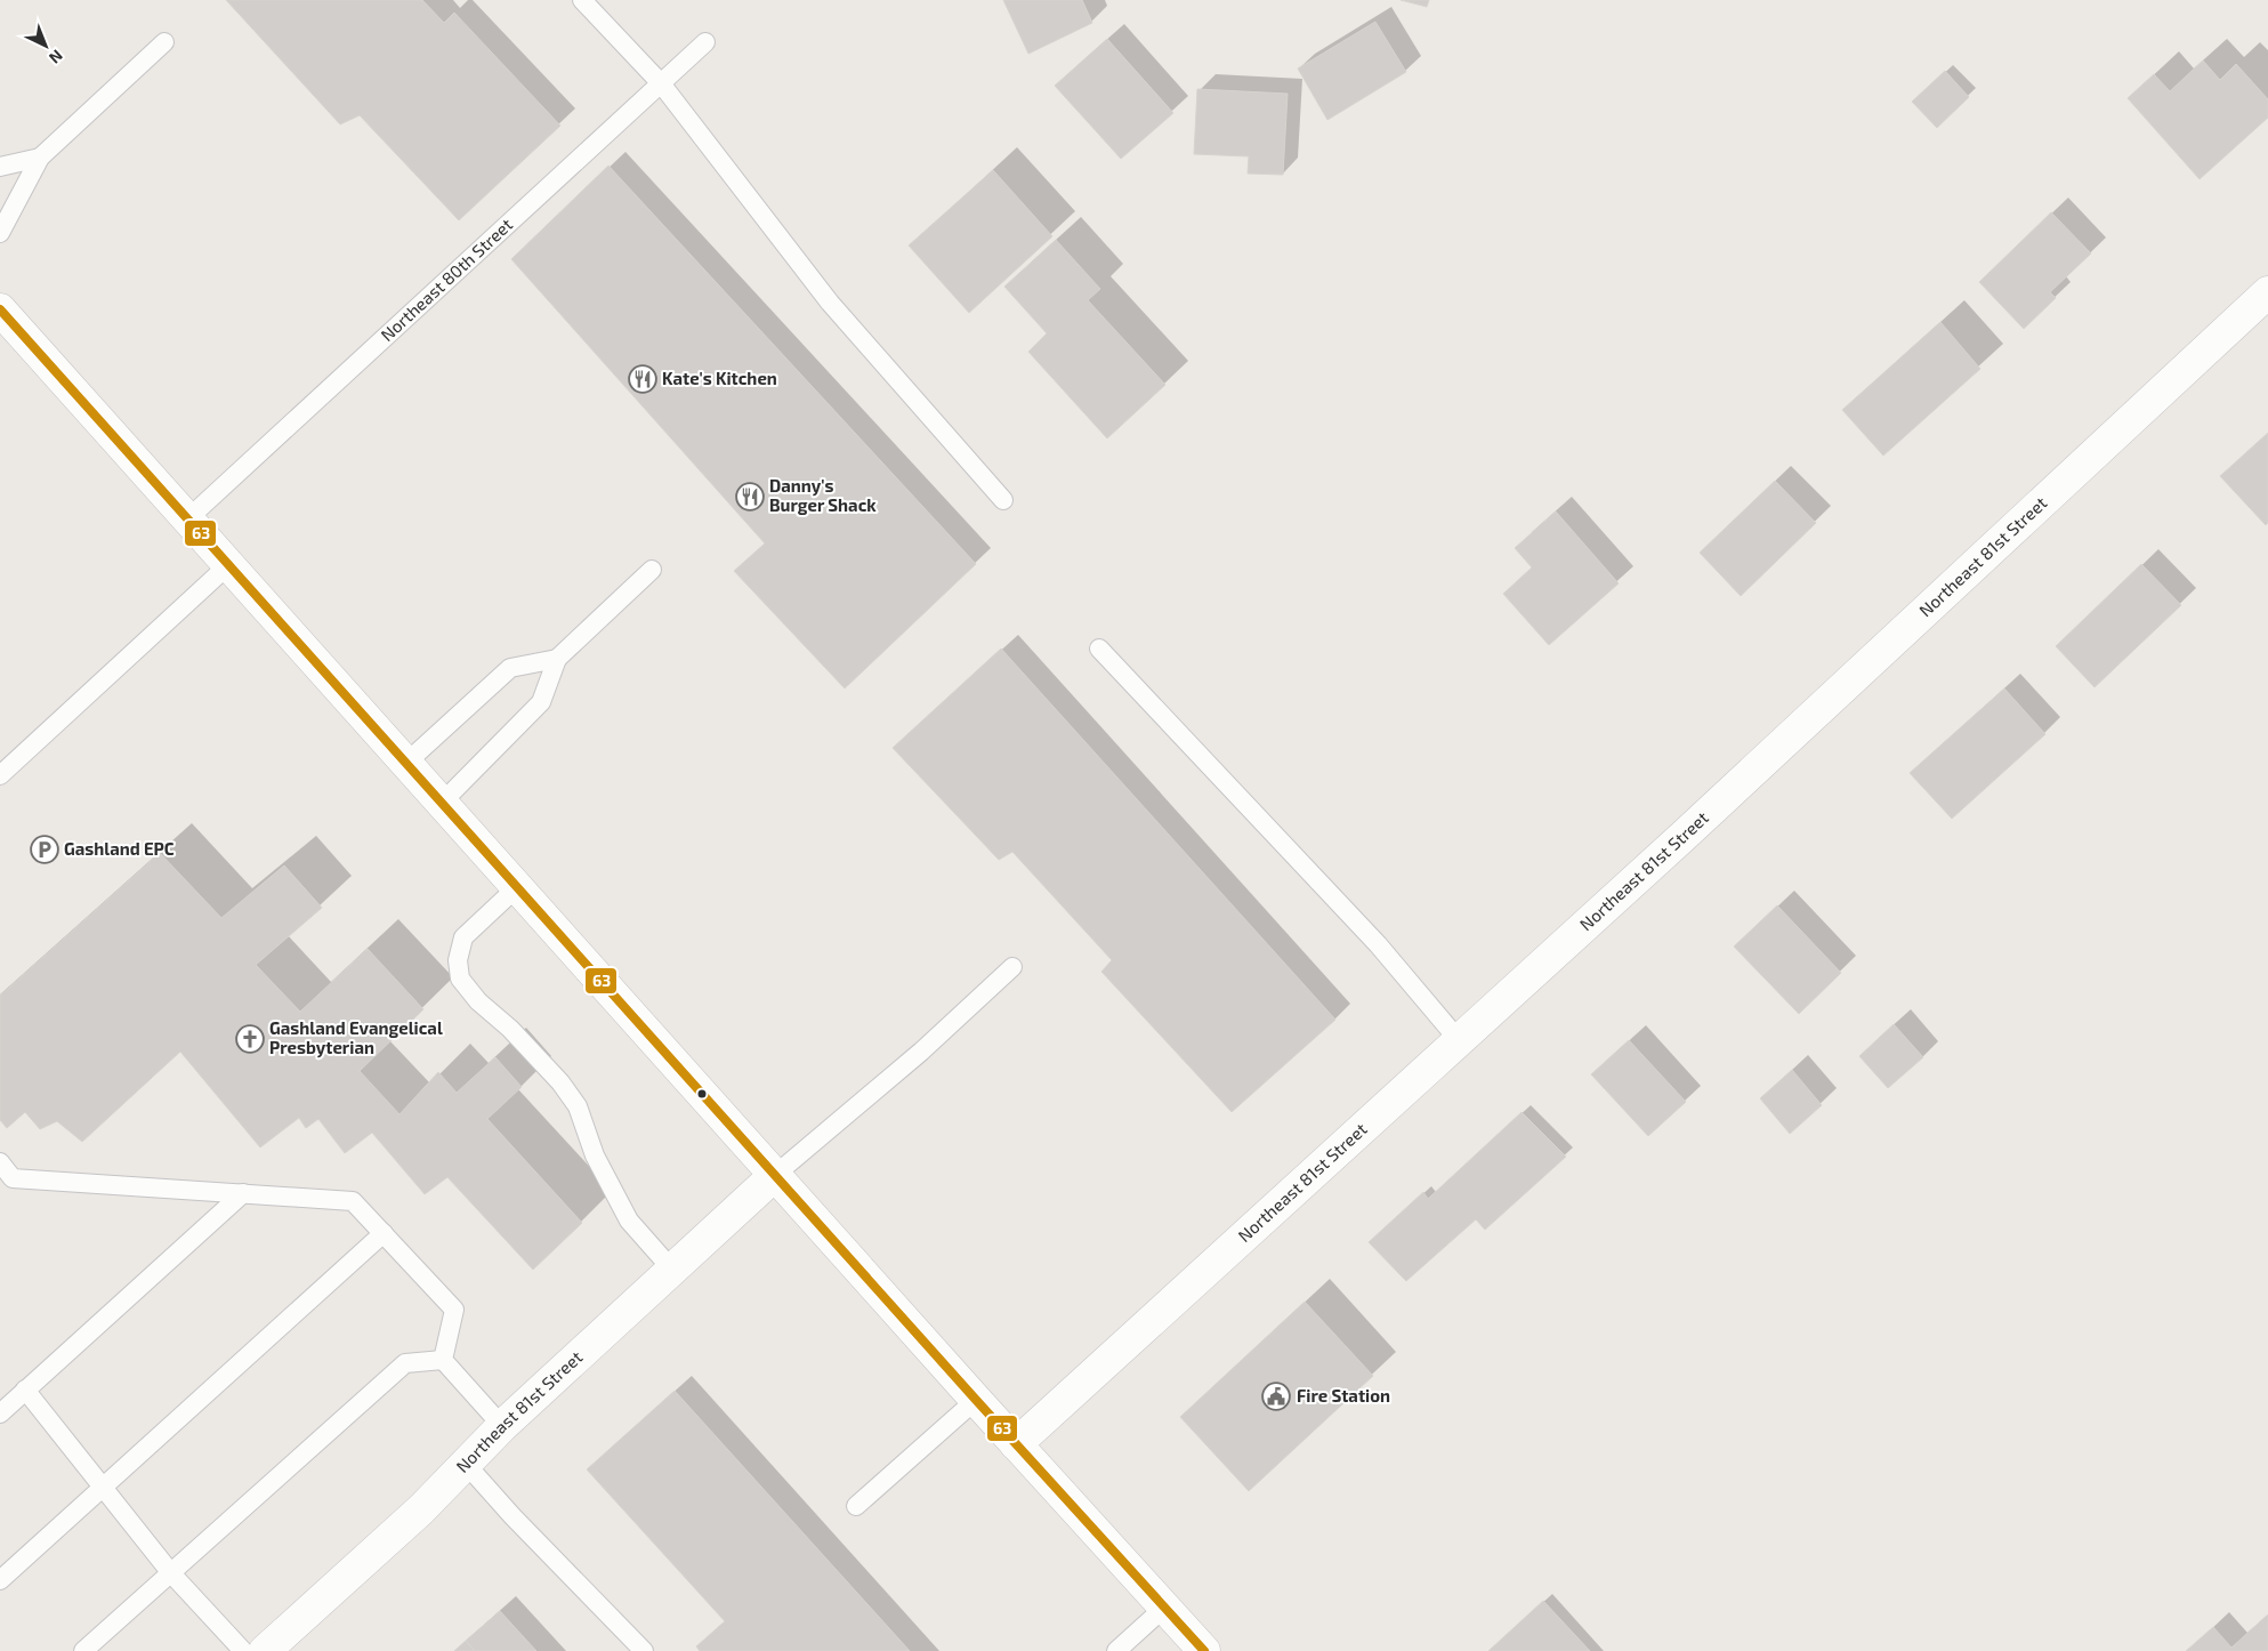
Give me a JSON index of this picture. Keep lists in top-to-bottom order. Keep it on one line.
{"streets":{"street":["Northeast 81st Street"],"lane":["Northeast 80th Street"]},"places":{"restaurant":["Kate's Kitchen","Danny's Burger Shack"],"parking":["Gashland EPC"],"church":["Gashland Evangelical Presbyterian"],"public building":["Fire Station"]},"lines":["transit line 63"],"north":"bottom right"}
